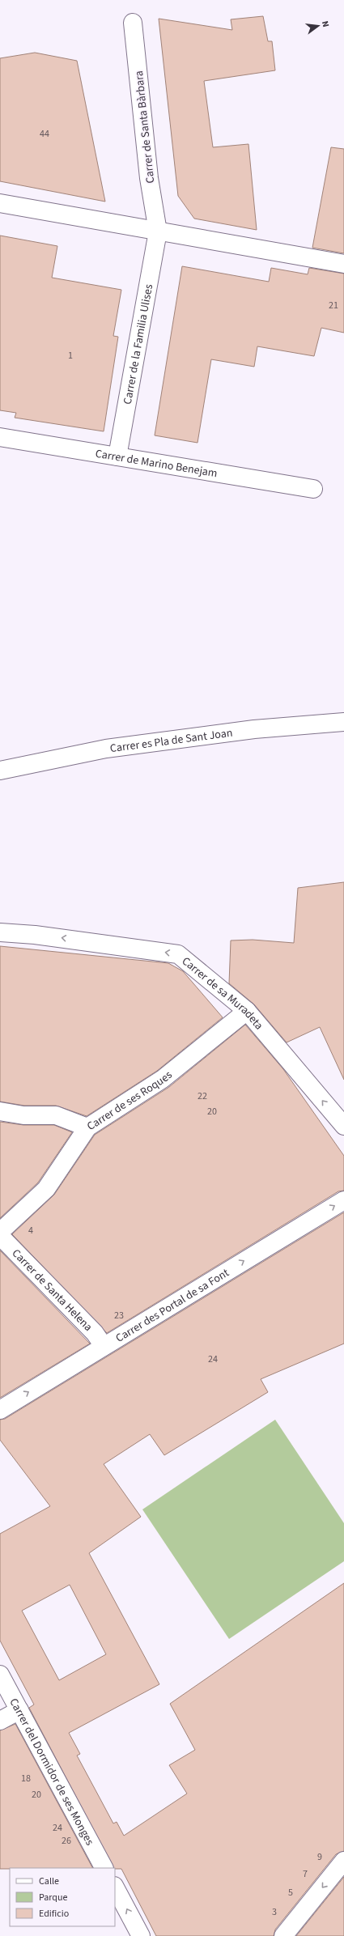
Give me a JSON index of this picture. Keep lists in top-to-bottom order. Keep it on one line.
{"streets":{"street":["Carrer de Santa Bàrbara","Carrer de la Familia Ulises","Carrer de Marino Benejam","Carrer es Pla de Sant Joan","Carrer de sa Muradeta","Carrer de ses Roques","Carrer de Santa Helena","Carrer des Portal de sa Font","Carrer del Dormidor de ses Monges"]},"crossings":[["Carrer de Santa Bàrbara","Carrer de la Familia Ulises"],["Carrer de la Familia Ulises","Carrer de Marino Benejam"],["Carrer de sa Muradeta","Carrer de ses Roques"],["Carrer de Santa Helena","Carrer des Portal de sa Font"]],"one_way":["Carrer de sa Muradeta","Carrer des Portal de sa Font"],"house_numbers":["44","21","1","22","20","4","23","24","18","20","24","26","9","7","5","3"],"legend":["Calle","Parque","Edificio"],"north":"right"}
